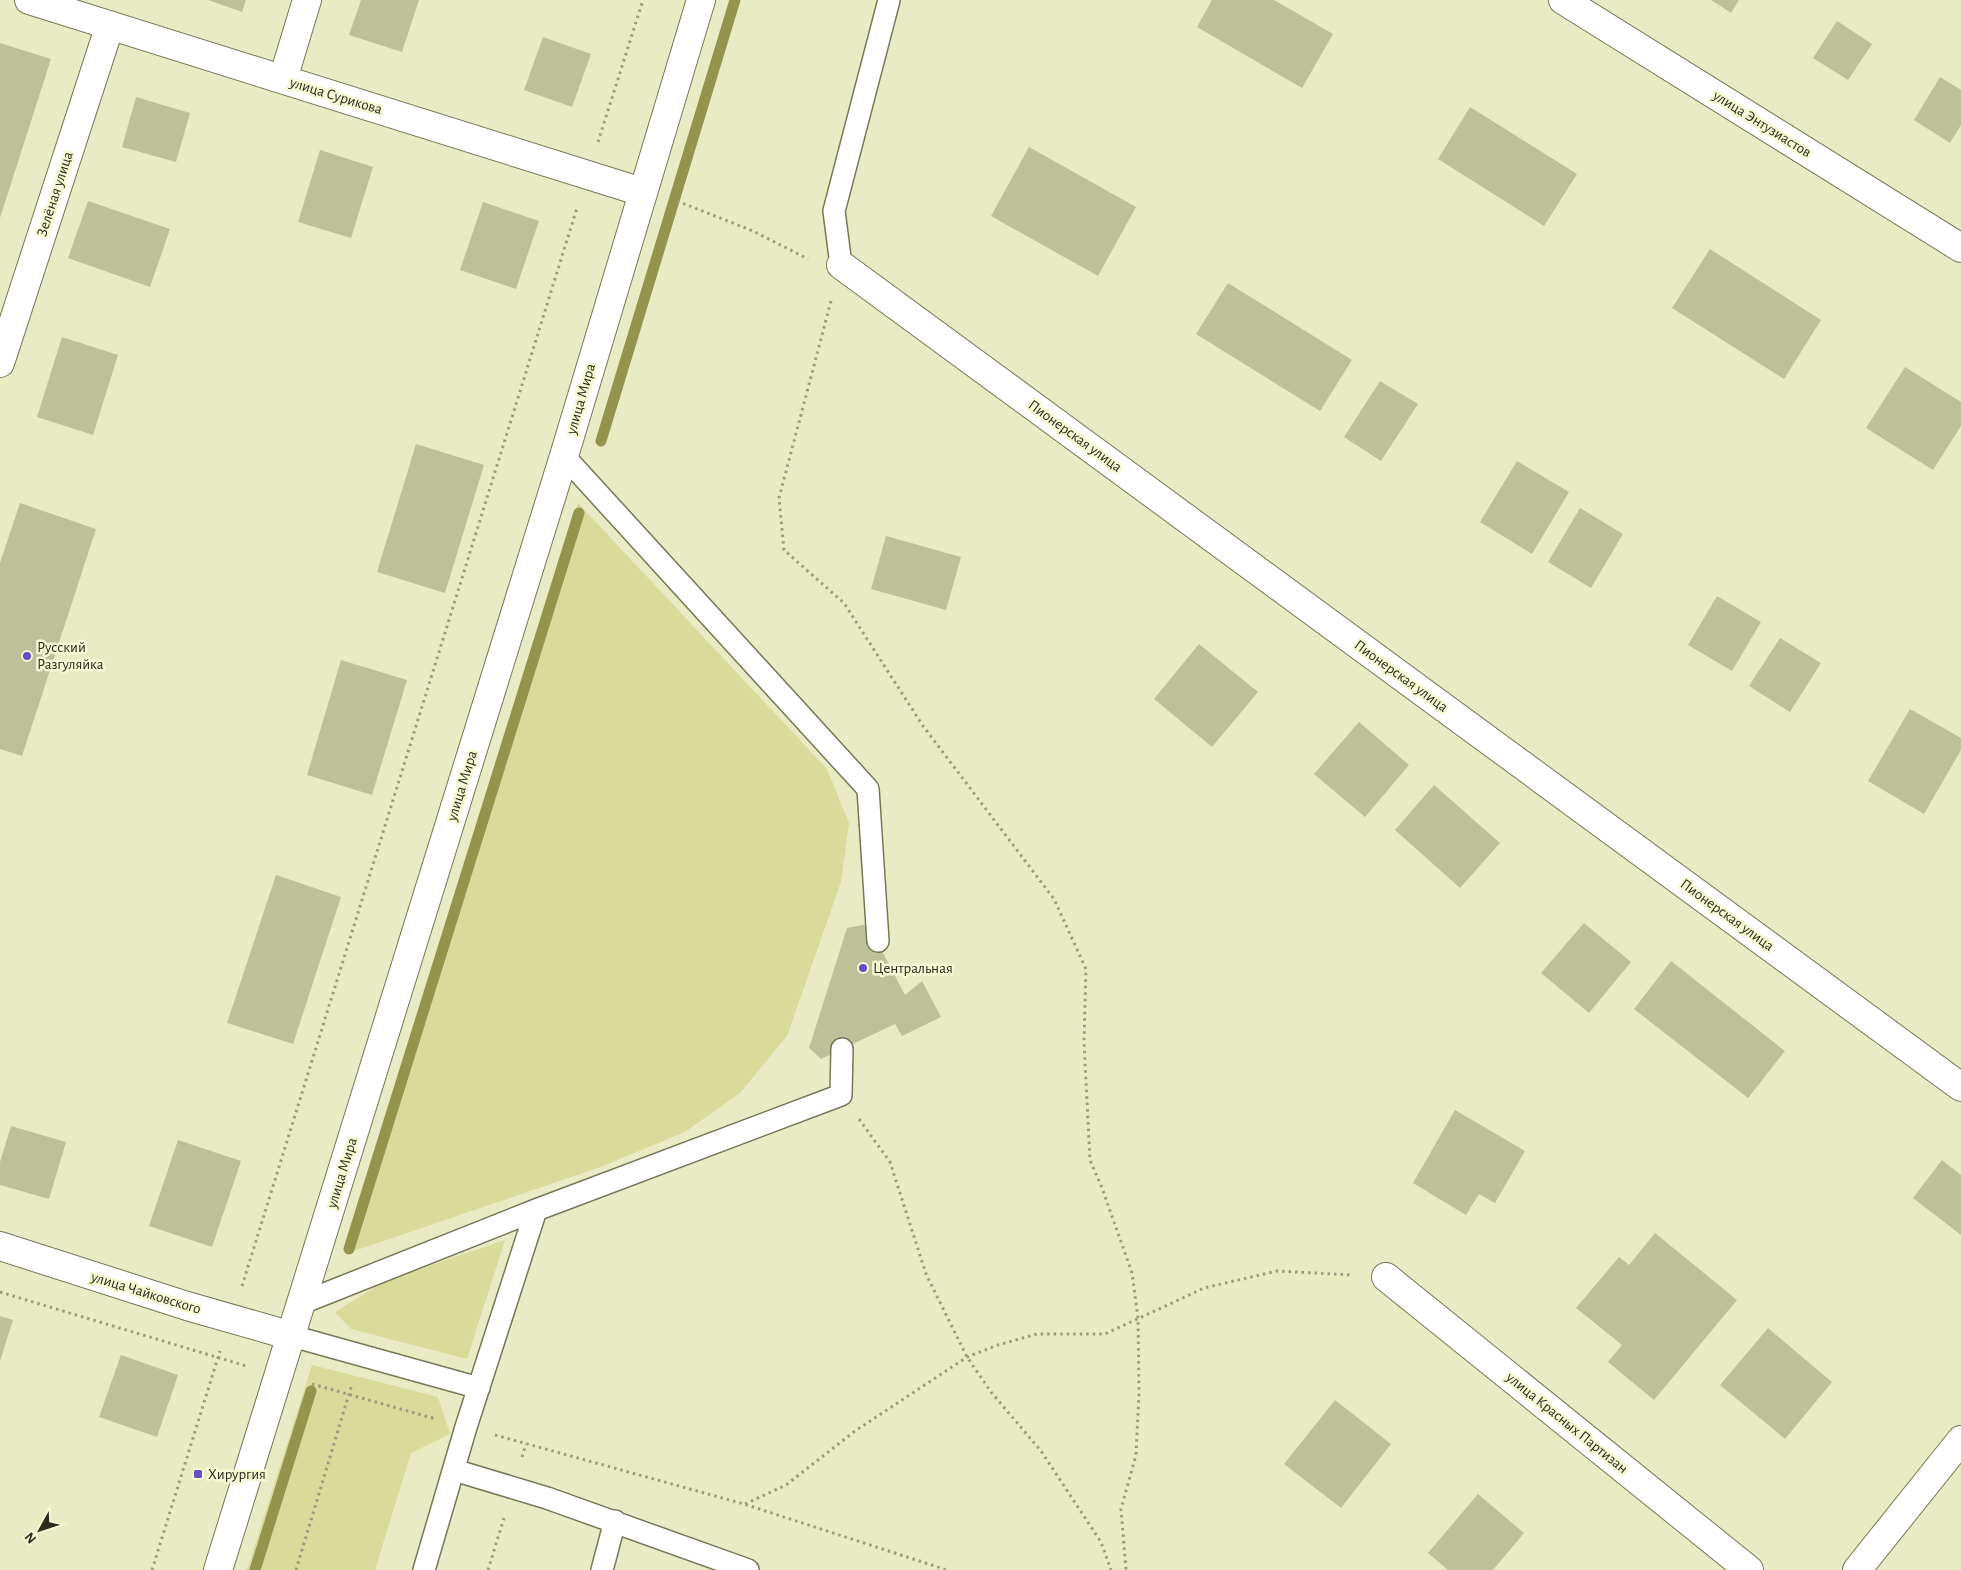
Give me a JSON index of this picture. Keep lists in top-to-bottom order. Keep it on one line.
{"streets":{"street":["улица Сурикова","улица Энтузиастов","Зелёная улица","улица Мира","Пионерская улица","улица Чайковского","улица Красных Партизан"]},"crossings":[["улица Сурикова","Зелёная улица"],["улица Сурикова","улица Мира"],["улица Мира","улица Чайковского"]],"places":{"other":["Русский Разгуляйка","Центральная"],"transit":["Хирургия"]},"north":"bottom left"}
